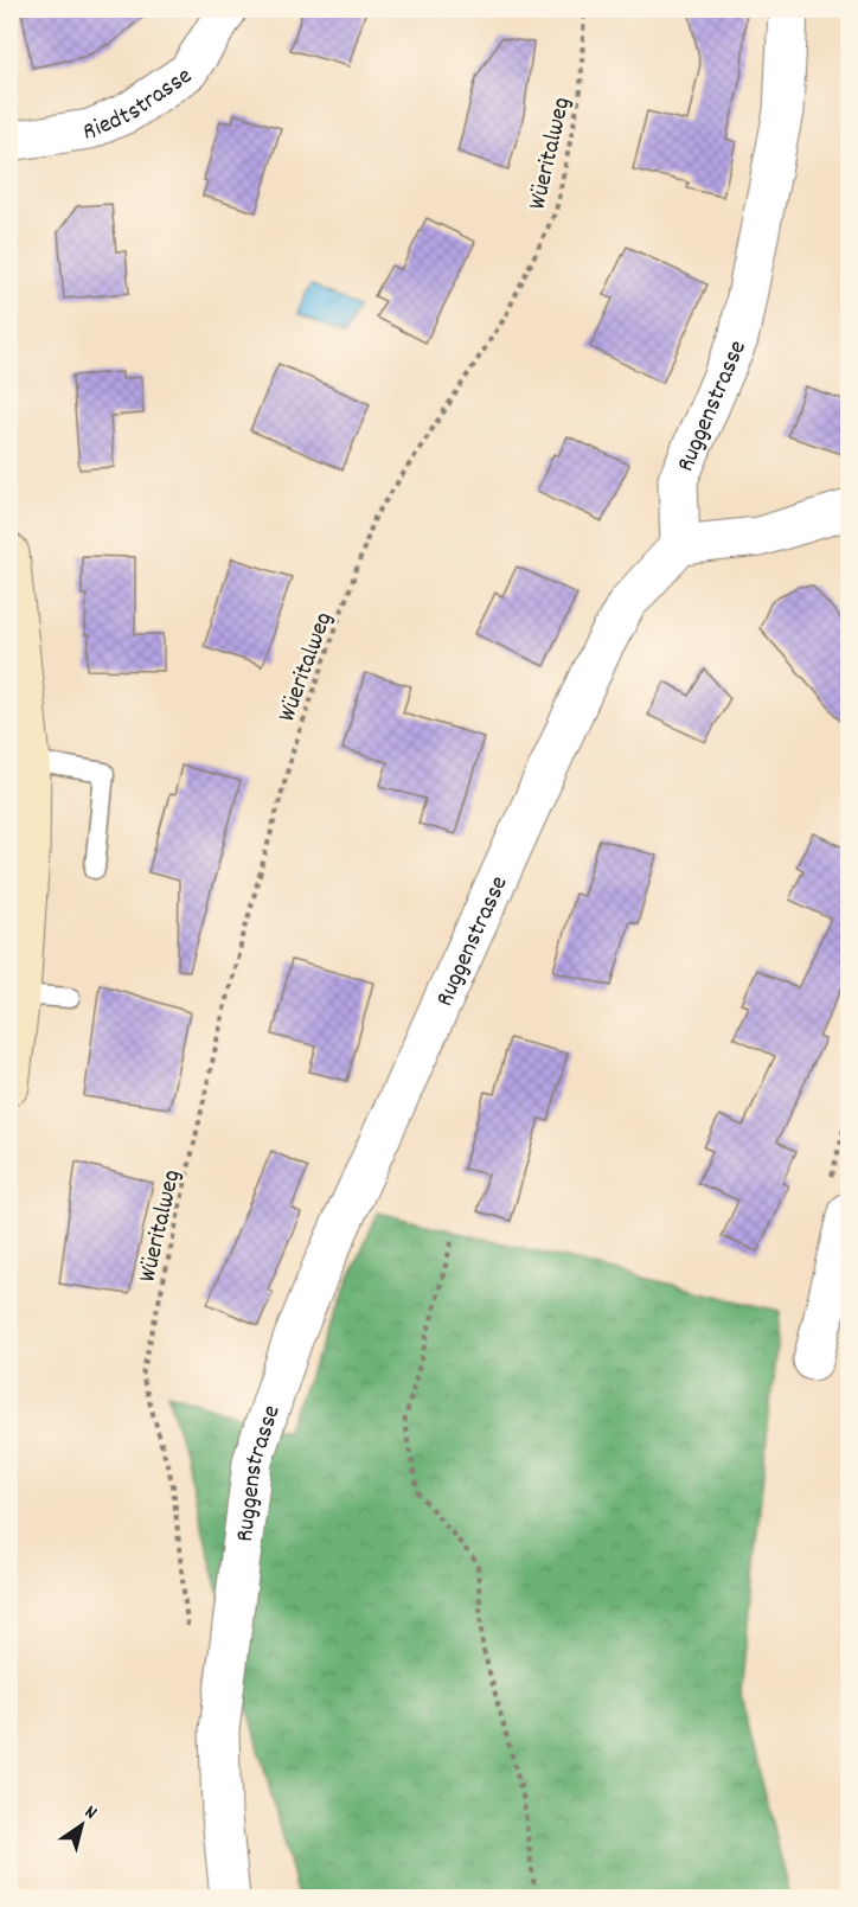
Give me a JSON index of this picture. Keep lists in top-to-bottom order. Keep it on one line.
{"streets":{"street":["Riedtstrasse","Ruggenstrasse"],"path":["Wüeritalweg"]},"north":"top right"}
